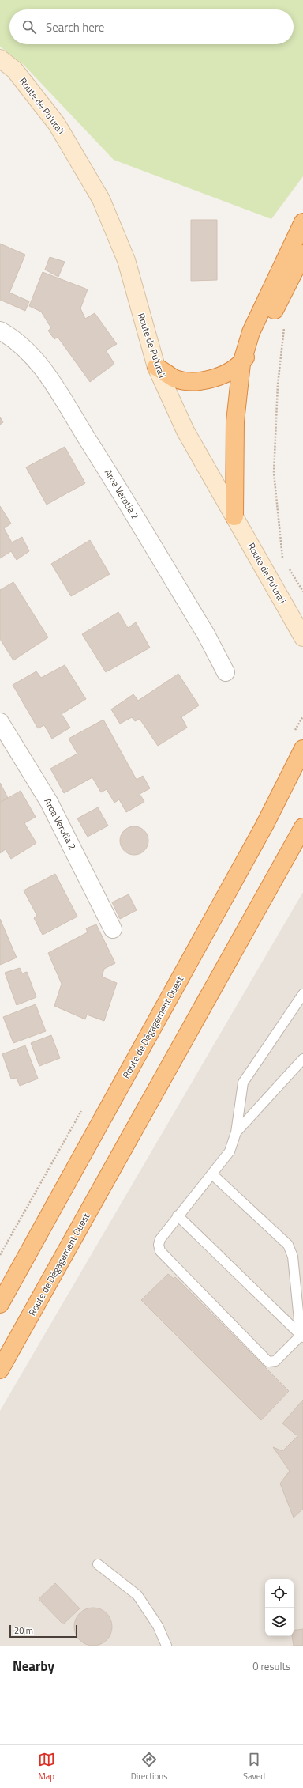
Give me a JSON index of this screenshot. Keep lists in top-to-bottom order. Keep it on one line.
{"streets":{"highway":["Route de Dégagement Ouest"],"main road":["Route de Pu'ura'i"],"street":["Aroa Verotia 2"]},"scale_bar":"20 m","page":{"search":"Search here","scale":"20 m","heading":["Nearby","0 results"],"nav":["Map","Directions","Saved"]}}
